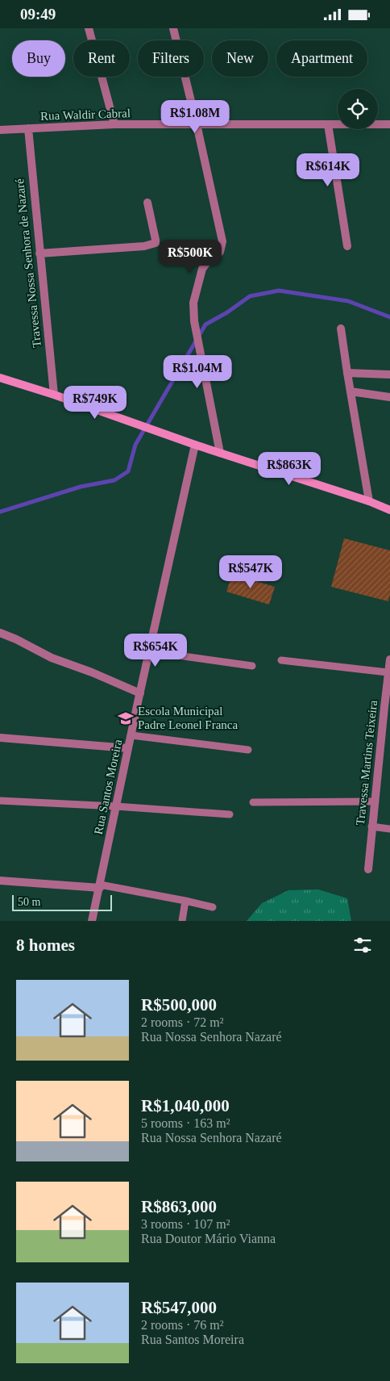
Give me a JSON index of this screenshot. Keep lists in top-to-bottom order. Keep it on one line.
{"streets":{"street":["Rua Waldir Cabral","Travessa Nossa Senhora de Nazaré","Travessa Martins Teixeira","Rua Santos Moreira"]},"crossings":[["Rua Waldir Cabral","Travessa Nossa Senhora de Nazaré"]],"places":{"school or university":["Escola Municipal Padre Leonel Franca"]},"scale_bar":"50 m","page":{"status":"09:49","chip":["Buy","Rent","Filters","New","Apartment"],"price":["R$1.08M","R$614K","R$500K","R$1.04M","R$749K","R$863K","R$547K","R$654K"],"scale":"50 m","heading":"8 homes","list":[{"name":"R$500,000","note":"2 rooms · 72 m² · Rua Nossa Senhora Nazaré"},{"name":"R$1,040,000","note":"5 rooms · 163 m² · Rua Nossa Senhora Nazaré"},{"name":"R$863,000","note":"3 rooms · 107 m² · Rua Doutor Mário Vianna"},{"name":"R$547,000","note":"2 rooms · 76 m² · Rua Santos Moreira"}]}}
